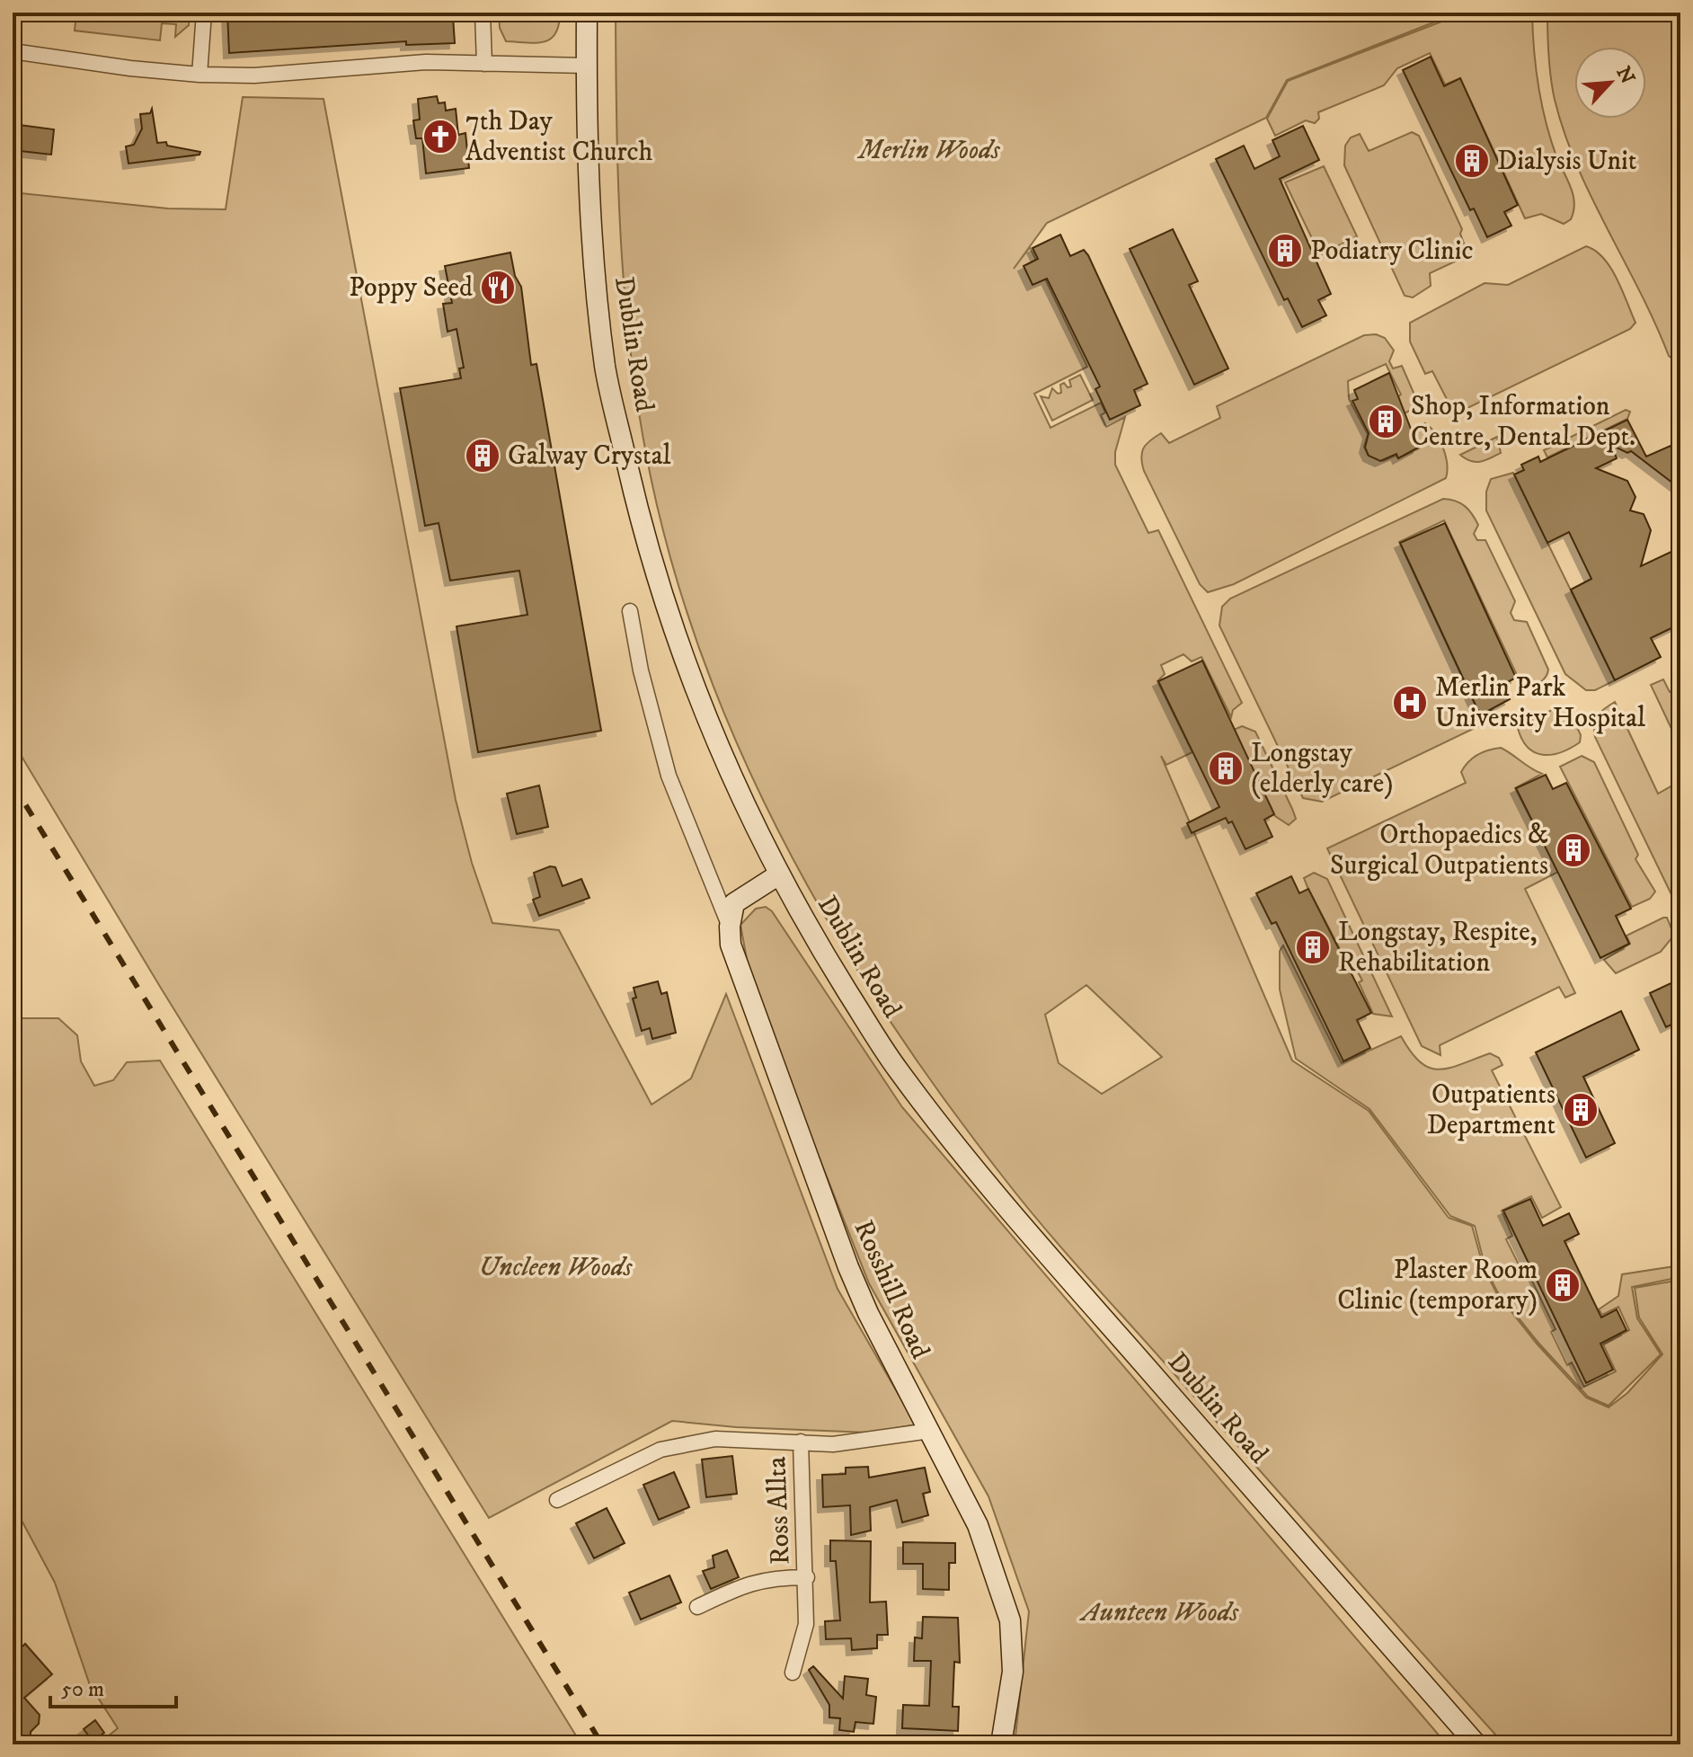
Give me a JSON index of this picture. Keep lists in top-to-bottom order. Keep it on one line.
{"streets":{"main road":["Dublin Road","Rosshill Road"],"street":["Ross Allta"]},"crossings":[["Rosshill Road","Ross Allta"]],"parks":["Merlin Woods","Uncleen Woods","Aunteen Woods"],"places":{"church":["7th Day Adventist Church"],"building":["Dialysis Unit","Podiatry Clinic","Shop, Information Centre, Dental Dept.","Galway Crystal","Longstay (elderly care)","Orthopaedics & Surgical Outpatients","Longstay, Respite, Rehabilitation","Outpatients Department","Plaster Room Clinic (temporary)"],"restaurant":["Poppy Seed"],"hospital":["Merlin Park University Hospital"]},"scale_bar":"50 m","north":"top right"}
